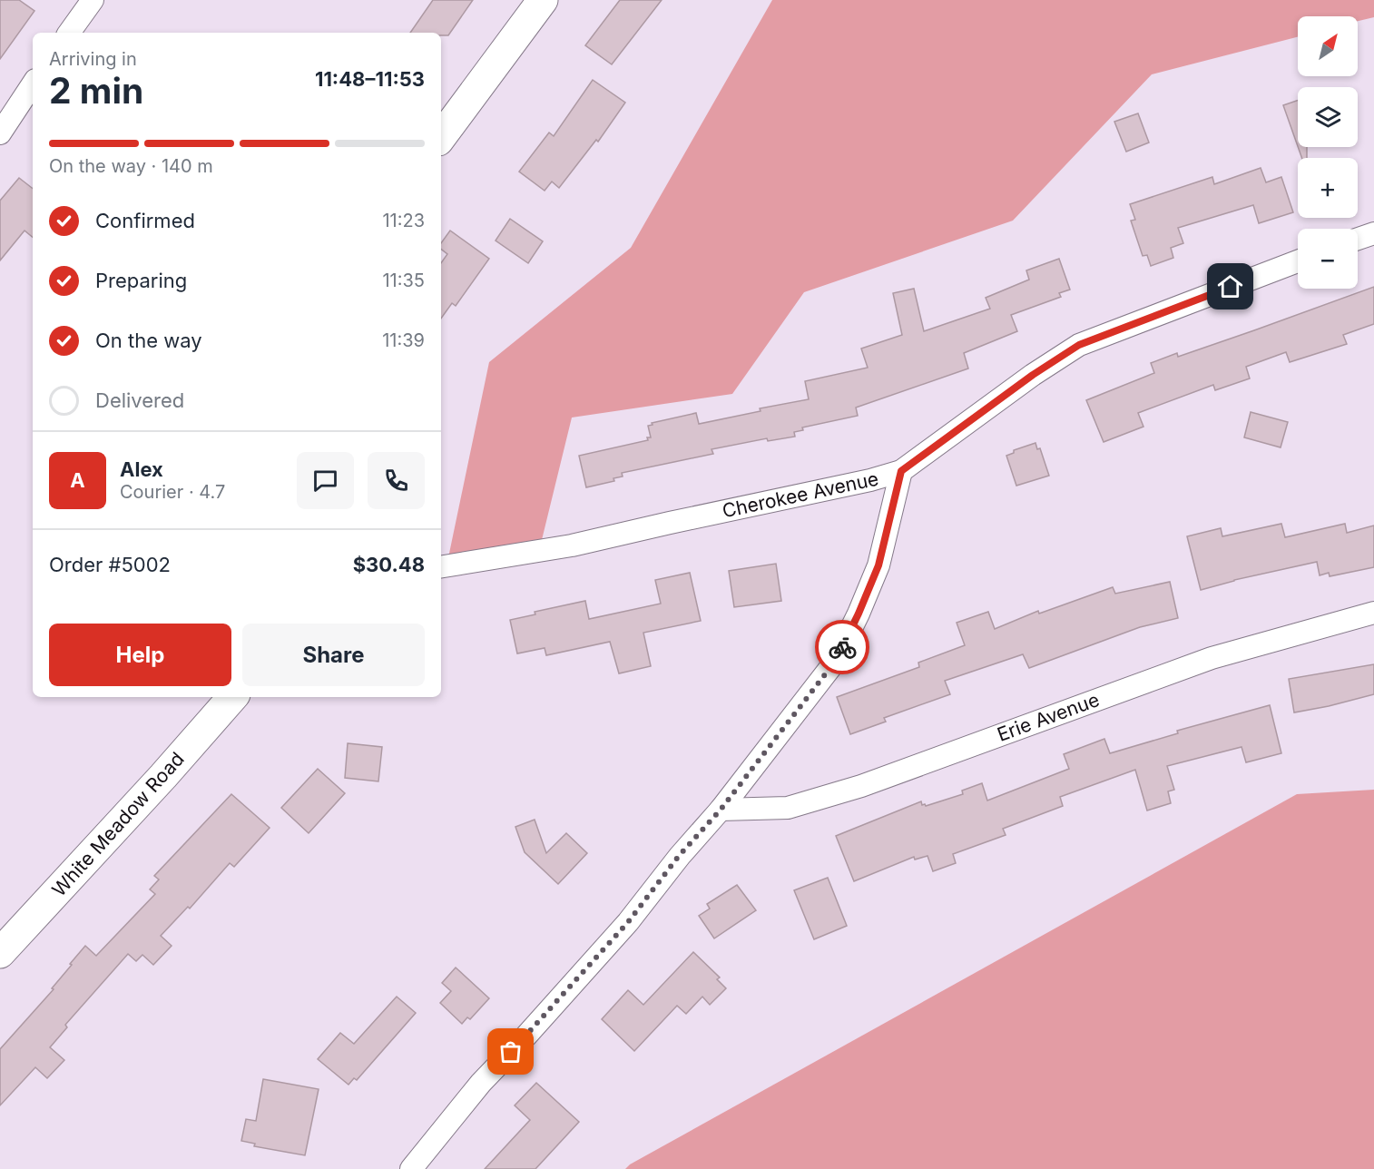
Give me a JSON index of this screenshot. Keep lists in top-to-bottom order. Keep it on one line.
{"streets":{"street":["Cherokee Avenue","Erie Avenue","White Meadow Road"]},"north":"top right","page":{"map_buttons":["+","−"],"heading":["2 min","Arriving in","11:48–11:53"],"panel":["Alex","Courier · 4.7","Order #5002","$30.48"],"bar":"On the way · 140 m","list":[["Confirmed","11:23"],["Preparing","11:35"],["On the way","11:39"],"Delivered"],"round":"A","buttons":["Help","Share"]}}
